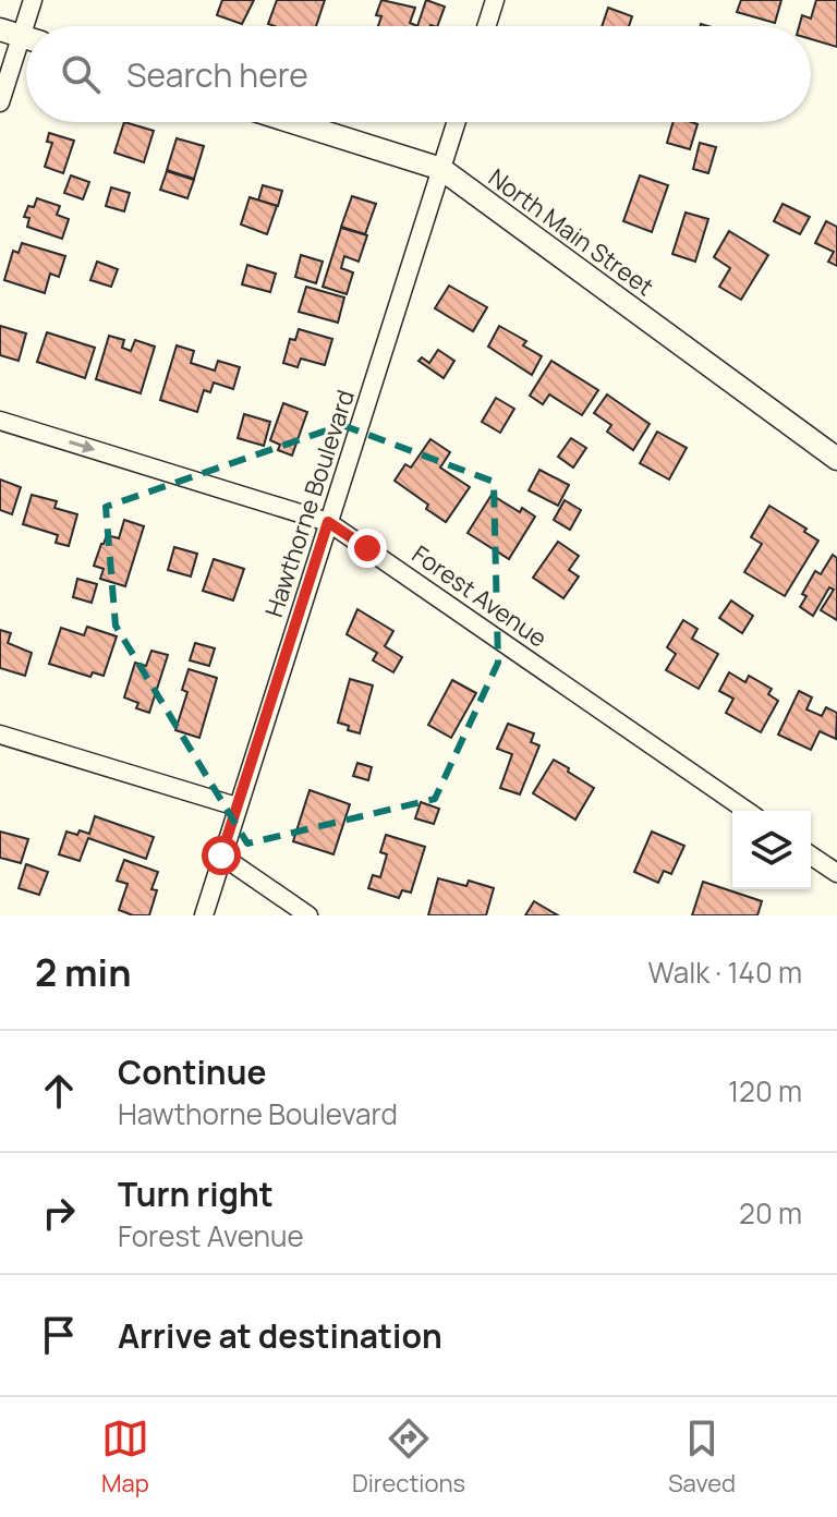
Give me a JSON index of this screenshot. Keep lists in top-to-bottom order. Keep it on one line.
{"streets":{"street":["North Main Street","Hawthorne Boulevard","Forest Avenue"]},"crossings":[["North Main Street","Hawthorne Boulevard"],["Hawthorne Boulevard","Forest Avenue"]],"one_way":["Forest Avenue"],"page":{"search":"Search here","heading":["2 min","Walk · 140 m"],"list":[["Continue","Hawthorne Boulevard","120 m"],["Turn right","Forest Avenue","20 m"],"Arrive at destination"],"nav":["Map","Directions","Saved"]}}
